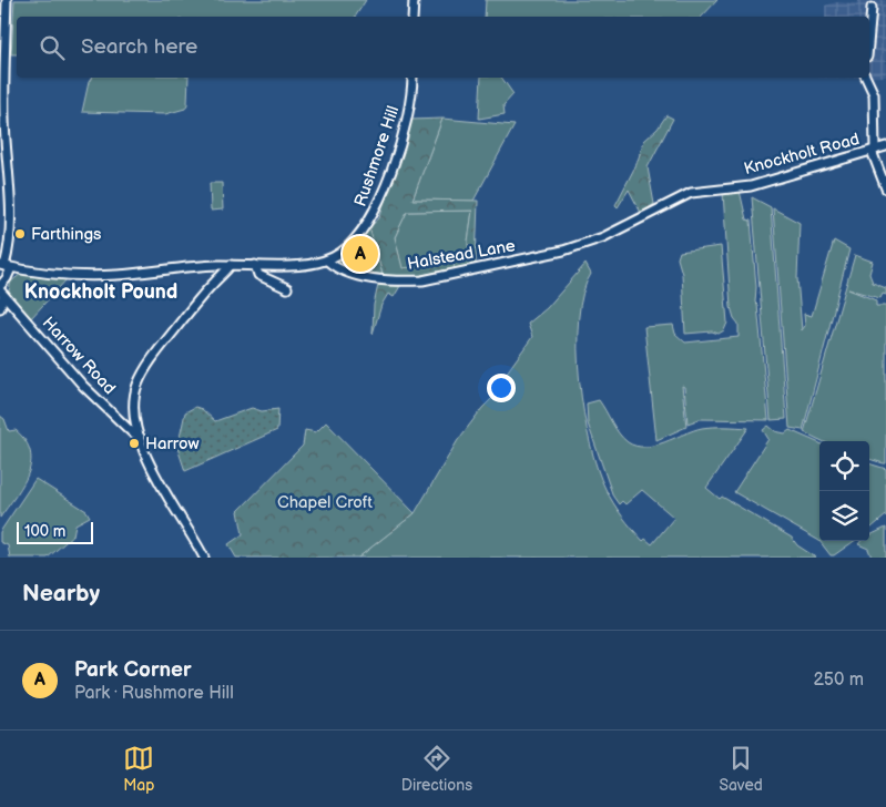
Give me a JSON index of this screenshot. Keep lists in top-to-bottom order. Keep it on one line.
{"streets":{"street":["Knockholt Road","Rushmore Hill","Halstead Lane","Harrow Road"]},"crossings":[["Knockholt Road","Halstead Lane"],["Rushmore Hill","Halstead Lane"]],"districts":["Knockholt Pound"],"parks":["Chapel Croft"],"places":["Farthings","Harrow"],"scale_bar":"100 m","page":{"search":"Search here","pins":"A","scale":"100 m","heading":"Nearby","list":[{"mark":"A","name":"Park Corner","note":"Park · Rushmore Hill","value":"250 m"}],"nav":["Map","Directions","Saved"]}}
